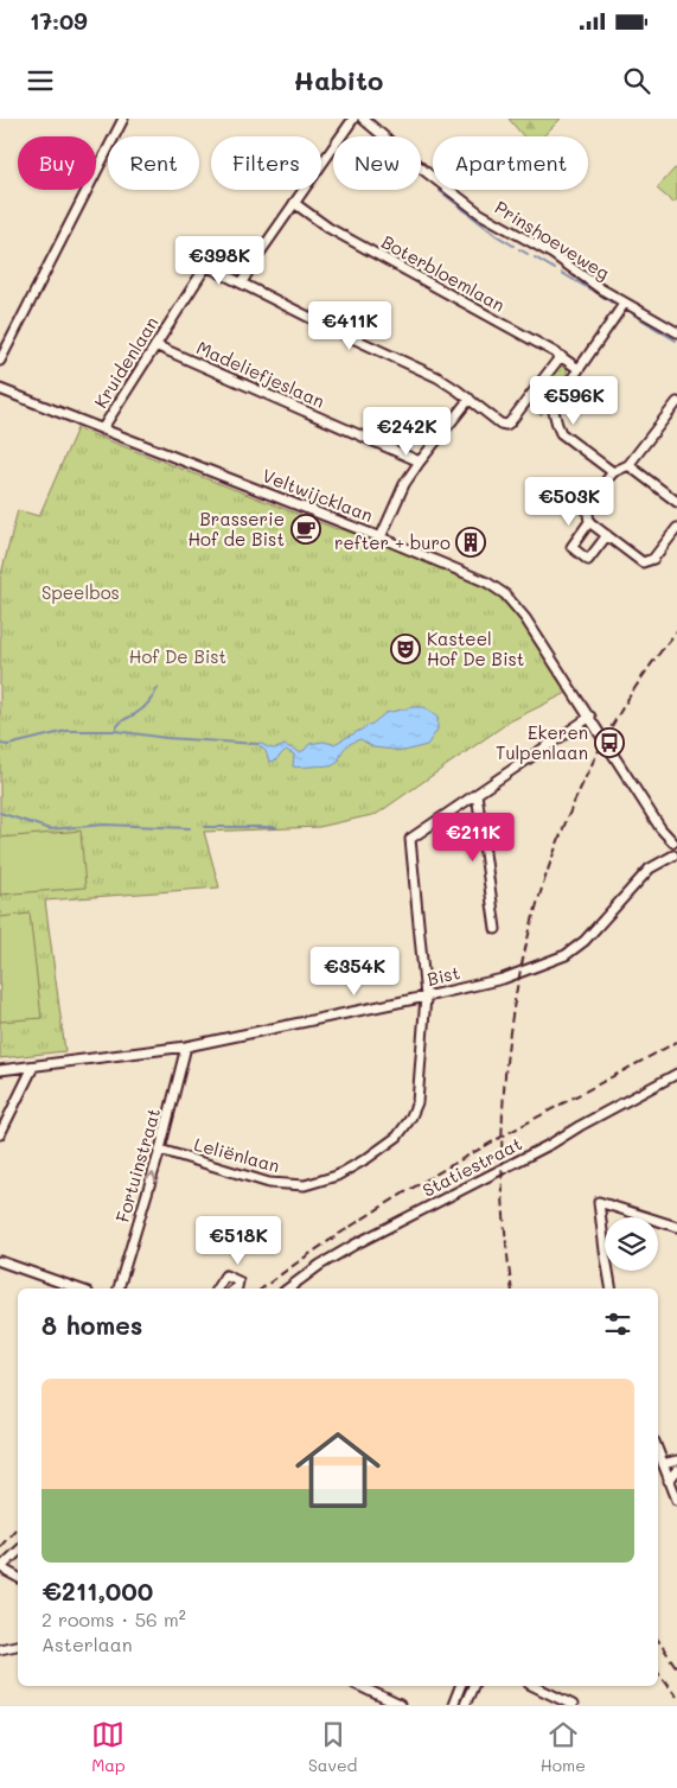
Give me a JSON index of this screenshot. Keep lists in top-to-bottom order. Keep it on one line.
{"streets":{"street":["Prinshoeveweg","Boterbloemlaan","Kruidenlaan","Madeliefjeslaan","Veltwijcklaan","Bist","Leliënlaan","Fortuinstraat","Statiestraat"]},"crossings":[["Kruidenlaan","Madeliefjeslaan"],["Kruidenlaan","Veltwijcklaan"],["Veltwijcklaan","Bist"],["Bist","Leliënlaan"],["Bist","Fortuinstraat"],["Leliënlaan","Fortuinstraat"]],"one_way":["Fortuinstraat"],"parks":["Speelbos","Hof De Bist"],"places":{"cafe":["Brasserie Hof de Bist"],"building":["refter + buro"],"theatre":["Kasteel Hof De Bist"],"bus stop":["Ekeren Tulpenlaan"]},"page":{"status":"17:09","header":"Habito","chip":["Buy","Rent","Filters","New","Apartment"],"price":["€398K","€411K","€596K","€242K","€503K","€211K","€354K","€518K"],"heading":"8 homes","list":[{"name":"€211,000","note":"2 rooms · 56 m² · Asterlaan"}],"tabs":["Map","Saved","Home"]}}
